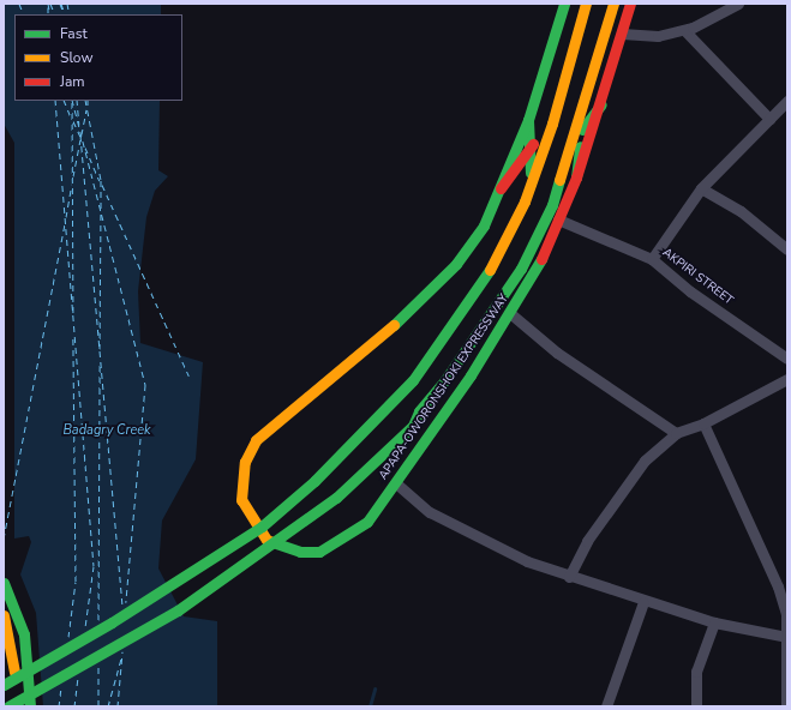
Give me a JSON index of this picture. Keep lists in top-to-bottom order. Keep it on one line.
{"streets":{"main road":["APAPA-OWORONSHOKI EXPRESSWAY"],"street":["AKPIRI STREET"]},"crossings":[["AKPIRI STREET","APAPA-OWORONSHOKI EXPRESSWAY"]],"water":["Badagry Creek"],"legend":["Fast","Slow","Jam"]}
